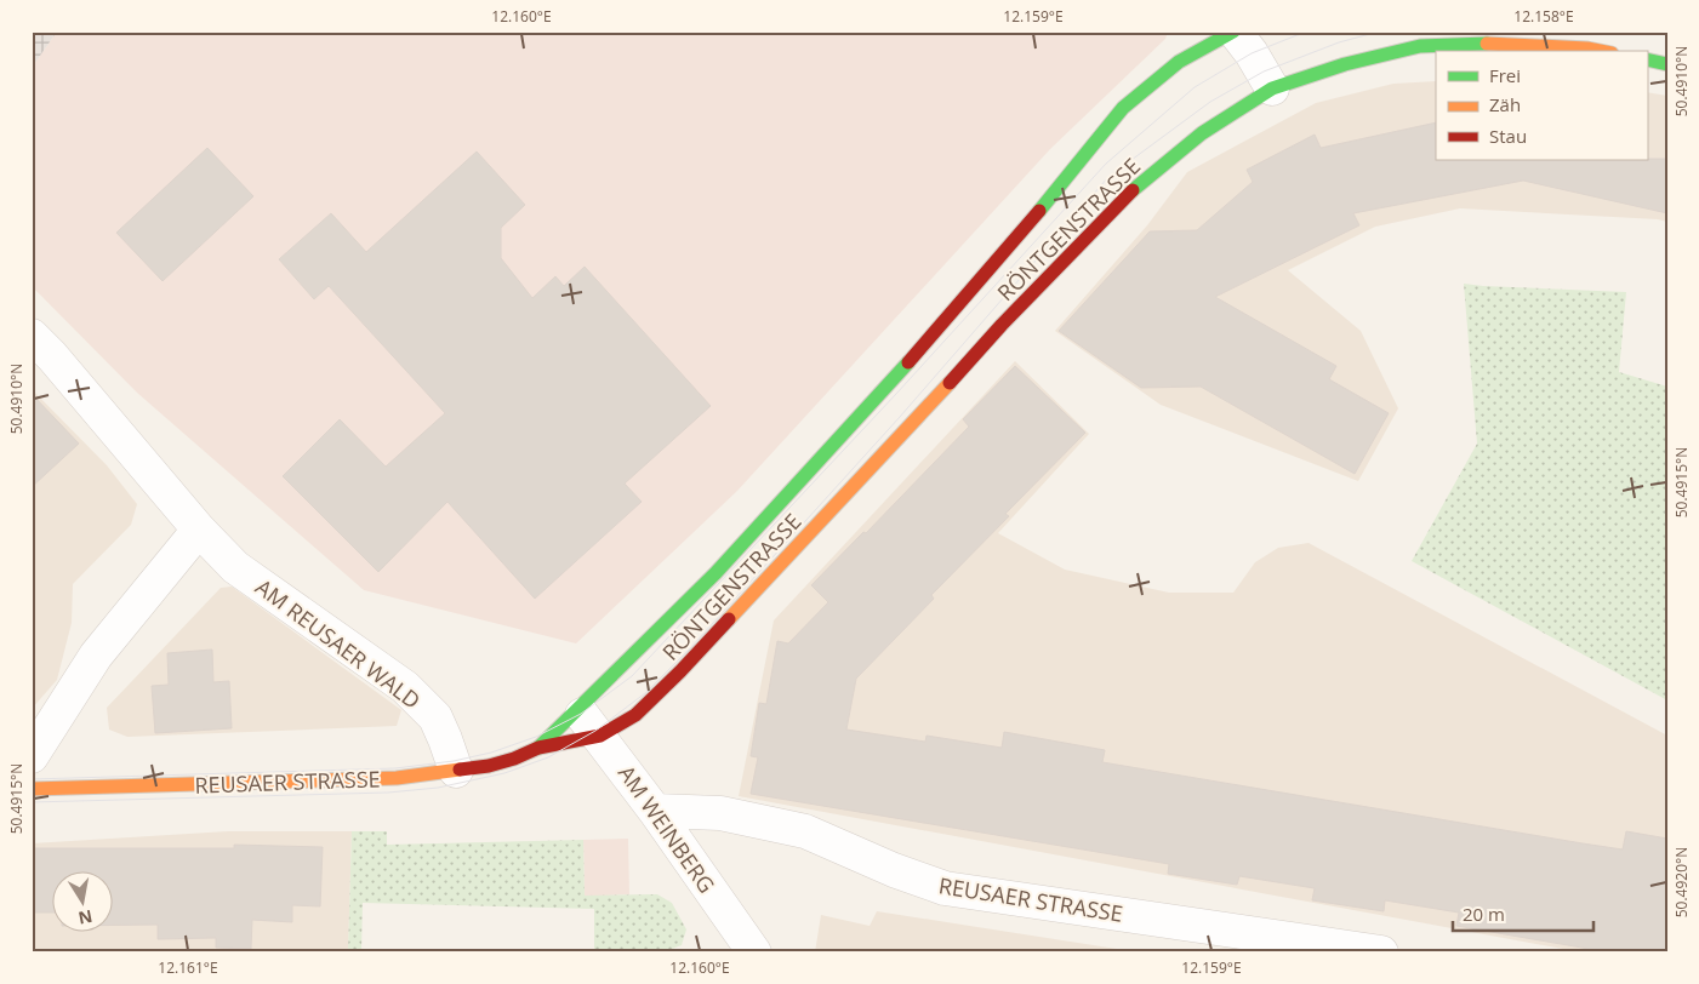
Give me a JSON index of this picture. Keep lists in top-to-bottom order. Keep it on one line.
{"streets":{"street":["RÖNTGENSTRASSE","AM REUSAER WALD","REUSAER STRASSE","AM WEINBERG"]},"crossings":[["RÖNTGENSTRASSE","REUSAER STRASSE"],["RÖNTGENSTRASSE","AM WEINBERG"],["AM REUSAER WALD","REUSAER STRASSE"],["REUSAER STRASSE","AM WEINBERG"]],"legend":["Frei","Zäh","Stau"],"scale_bar":"20 m","north":"bottom","coordinates":["12.160°E","12.159°E","12.158°E","50.4910°N","50.4915°N","50.4920°N","12.161°E"]}
